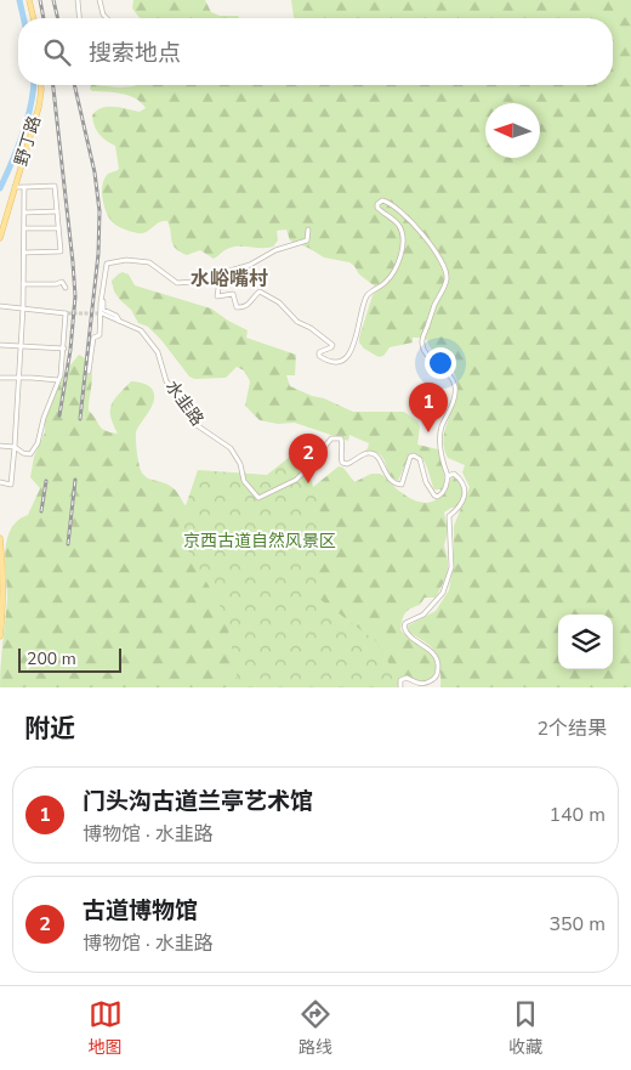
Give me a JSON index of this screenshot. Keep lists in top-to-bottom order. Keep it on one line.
{"streets":{"main road":["野丁路"],"street":["水韭路"]},"districts":["水峪嘴村"],"parks":["京西古道自然风景区"],"scale_bar":"200 m","north":"left","page":{"search":"搜索地点","pins":["1","2"],"scale":"200 m","heading":["附近","2个结果"],"list":[{"mark":"1","name":"门头沟古道兰亭艺术馆","note":"博物馆 · 水韭路","value":"140 m"},{"mark":"2","name":"古道博物馆","note":"博物馆 · 水韭路","value":"350 m"}],"nav":["地图","路线","收藏"]}}
